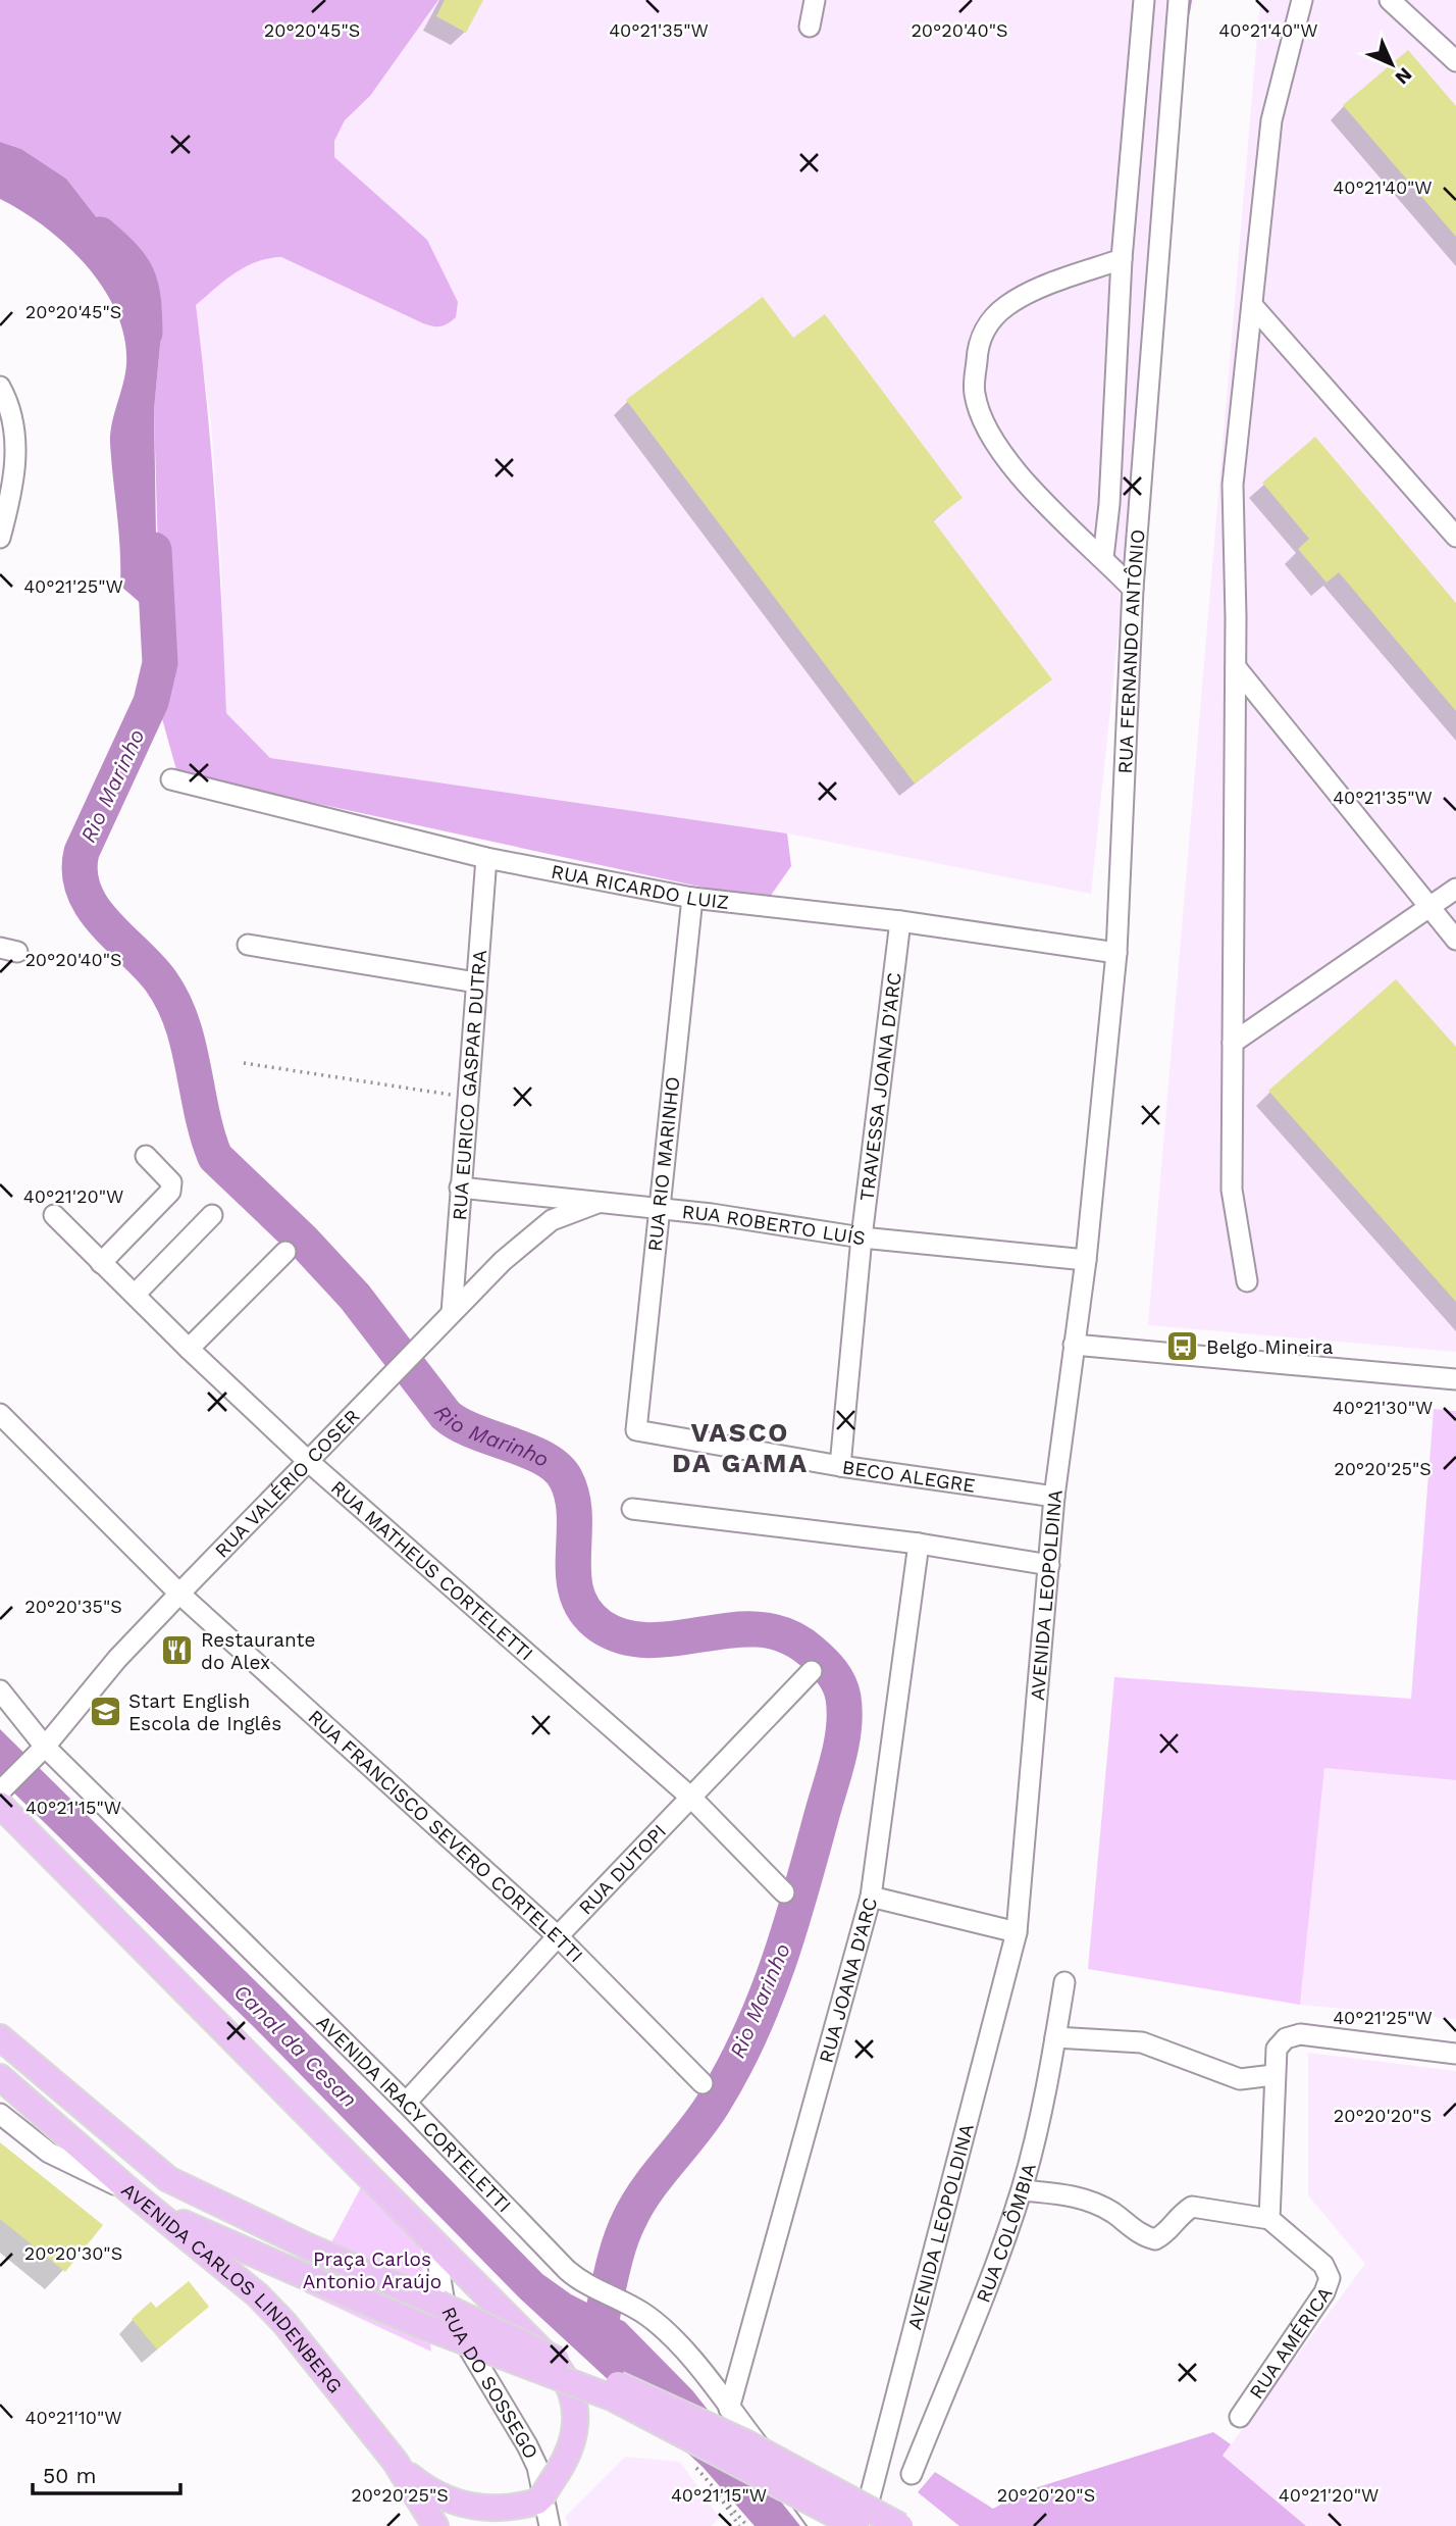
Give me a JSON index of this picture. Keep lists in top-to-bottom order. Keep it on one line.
{"streets":{"main road":["AVENIDA CARLOS LINDENBERG"],"street":["RUA FERNANDO ANTÔNIO","RUA RICARDO LUIZ","RUA EURICO GASPAR DUTRA","TRAVESSA JOANA D'ARC","RUA RIO MARINHO","RUA ROBERTO LUÍS","BECO ALEGRE","RUA VALÉRIO COSER","RUA MATHEUS CORTELETTI","AVENIDA LEOPOLDINA","RUA FRANCISCO SEVERO CORTELETTI","RUA DUTOPI","RUA JOANA D'ARC","AVENIDA IRACY CORTELETTI","RUA COLÔMBIA","RUA AMÉRICA","RUA DO SOSSEGO"]},"crossings":[["RUA FERNANDO ANTÔNIO","RUA RICARDO LUIZ"],["RUA FERNANDO ANTÔNIO","RUA ROBERTO LUÍS"],["RUA FERNANDO ANTÔNIO","AVENIDA LEOPOLDINA"],["RUA RICARDO LUIZ","RUA EURICO GASPAR DUTRA"],["RUA RICARDO LUIZ","TRAVESSA JOANA D'ARC"],["RUA RICARDO LUIZ","RUA RIO MARINHO"],["RUA EURICO GASPAR DUTRA","RUA ROBERTO LUÍS"],["RUA EURICO GASPAR DUTRA","RUA VALÉRIO COSER"],["TRAVESSA JOANA D'ARC","RUA ROBERTO LUÍS"],["TRAVESSA JOANA D'ARC","BECO ALEGRE"],["RUA RIO MARINHO","RUA ROBERTO LUÍS"],["RUA RIO MARINHO","BECO ALEGRE"],["RUA ROBERTO LUÍS","RUA VALÉRIO COSER"],["RUA ROBERTO LUÍS","AVENIDA LEOPOLDINA"],["BECO ALEGRE","AVENIDA LEOPOLDINA"],["RUA VALÉRIO COSER","RUA MATHEUS CORTELETTI"],["RUA VALÉRIO COSER","RUA FRANCISCO SEVERO CORTELETTI"],["RUA VALÉRIO COSER","AVENIDA IRACY CORTELETTI"],["RUA MATHEUS CORTELETTI","RUA DUTOPI"],["RUA FRANCISCO SEVERO CORTELETTI","RUA DUTOPI"],["RUA DUTOPI","AVENIDA IRACY CORTELETTI"],["RUA JOANA D'ARC","AVENIDA IRACY CORTELETTI"]],"districts":["VASCO DA GAMA"],"water":["Rio Marinho","Canal da Cesan"],"parks":["Praça Carlos Antonio Araújo"],"places":{"bus stop":["Belgo Mineira"],"restaurant":["Restaurante do Alex"],"school or university":["Start English Escola de Inglês"]},"scale_bar":"50 m","north":"bottom right","coordinates":["20°20'45\"S","40°21'35\"W","20°20'40\"S","40°21'40\"W","40°21'25\"W","40°21'20\"W","40°21'30\"W","20°20'25\"S","20°20'35\"S","40°21'15\"W","20°20'20\"S","20°20'30\"S","40°21'10\"W"]}
